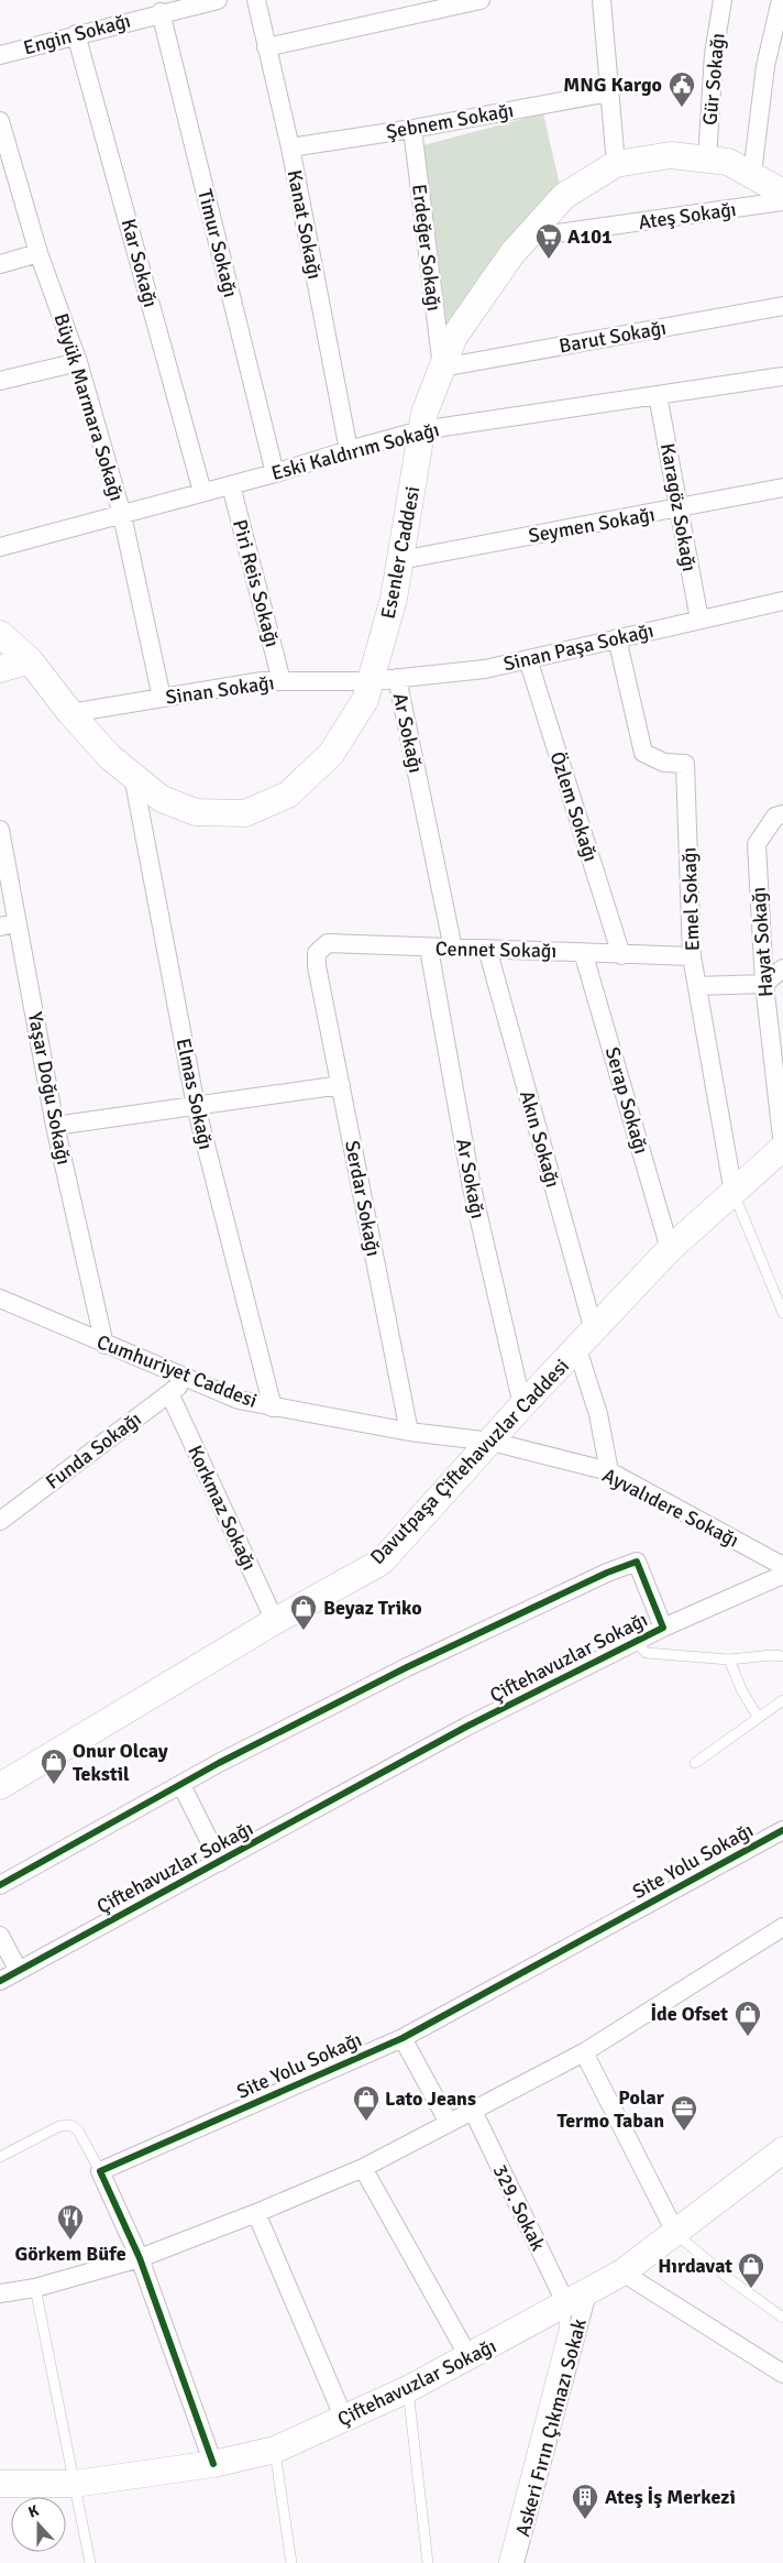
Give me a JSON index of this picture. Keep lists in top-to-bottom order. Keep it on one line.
{"streets":{"main road":["Esenler Caddesi","Davutpaşa Çiftehavuzlar Caddesi","Çiftehavuzlar Sokağı"],"street":["Engin Sokağı","Gür Sokağı","Şebnem Sokağı","Ateş Sokağı","Kanat Sokağı","Timur Sokağı","Erdeğer Sokağı","Kar Sokağı","Barut Sokağı","Büyük Marmara Sokağı","Eski Kaldırım Sokağı","Karagöz Sokağı","Seymen Sokağı","Piri Reis Sokağı","Sinan Paşa Sokağı","Sinan Sokağı","Ar Sokağı","Özlem Sokağı","Emel Sokağı","Hayat Sokağı","Cennet Sokağı","Yaşar Doğu Sokağı","Elmas Sokağı","Serap Sokağı","Akın Sokağı","Serdar Sokağı","Cumhuriyet Caddesi","Funda Sokağı","Korkmaz Sokağı","Ayvalıdere Sokağı","Site Yolu Sokağı","329. Sokak","Askeri Fırın Çıkmazı Sokak"]},"crossings":[["Engin Sokağı","Timur Sokağı"],["Engin Sokağı","Kar Sokağı"],["Gür Sokağı","Esenler Caddesi"],["Şebnem Sokağı","Kanat Sokağı"],["Şebnem Sokağı","Erdeğer Sokağı"],["Ateş Sokağı","Esenler Caddesi"],["Kanat Sokağı","Eski Kaldırım Sokağı"],["Timur Sokağı","Eski Kaldırım Sokağı"],["Erdeğer Sokağı","Barut Sokağı"],["Erdeğer Sokağı","Esenler Caddesi"],["Kar Sokağı","Eski Kaldırım Sokağı"],["Barut Sokağı","Esenler Caddesi"],["Büyük Marmara Sokağı","Eski Kaldırım Sokağı"],["Büyük Marmara Sokağı","Sinan Sokağı"],["Eski Kaldırım Sokağı","Karagöz Sokağı"],["Eski Kaldırım Sokağı","Esenler Caddesi"],["Eski Kaldırım Sokağı","Piri Reis Sokağı"],["Karagöz Sokağı","Seymen Sokağı"],["Karagöz Sokağı","Sinan Paşa Sokağı"],["Seymen Sokağı","Esenler Caddesi"],["Esenler Caddesi","Sinan Paşa Sokağı"],["Esenler Caddesi","Sinan Sokağı"],["Esenler Caddesi","Elmas Sokağı"],["Piri Reis Sokağı","Sinan Sokağı"],["Sinan Paşa Sokağı","Sinan Sokağı"],["Sinan Paşa Sokağı","Ar Sokağı"],["Sinan Paşa Sokağı","Özlem Sokağı"],["Sinan Paşa Sokağı","Emel Sokağı"],["Ar Sokağı","Cennet Sokağı"],["Ar Sokağı","Davutpaşa Çiftehavuzlar Caddesi"],["Özlem Sokağı","Cennet Sokağı"],["Emel Sokağı","Cennet Sokağı"],["Emel Sokağı","Davutpaşa Çiftehavuzlar Caddesi"],["Hayat Sokağı","Davutpaşa Çiftehavuzlar Caddesi"],["Cennet Sokağı","Serap Sokağı"],["Cennet Sokağı","Akın Sokağı"],["Cennet Sokağı","Serdar Sokağı"],["Yaşar Doğu Sokağı","Cumhuriyet Caddesi"],["Elmas Sokağı","Cumhuriyet Caddesi"],["Serap Sokağı","Davutpaşa Çiftehavuzlar Caddesi"],["Akın Sokağı","Davutpaşa Çiftehavuzlar Caddesi"],["Akın Sokağı","Ayvalıdere Sokağı"],["Serdar Sokağı","Cumhuriyet Caddesi"],["Cumhuriyet Caddesi","Funda Sokağı"],["Cumhuriyet Caddesi","Davutpaşa Çiftehavuzlar Caddesi"],["Cumhuriyet Caddesi","Ayvalıdere Sokağı"],["Funda Sokağı","Korkmaz Sokağı"],["Davutpaşa Çiftehavuzlar Caddesi","Korkmaz Sokağı"],["Davutpaşa Çiftehavuzlar Caddesi","Ayvalıdere Sokağı"],["Çiftehavuzlar Sokağı","329. Sokak"],["Çiftehavuzlar Sokağı","Askeri Fırın Çıkmazı Sokak"],["329. Sokak","Askeri Fırın Çıkmazı Sokak"]],"places":{"public building":["MNG Kargo"],"supermarket":["A101"],"shop":["Beyaz Triko","Onur Olcay Tekstil","İde Ofset","Lato Jeans","Hırdavat"],"office":["Polar Termo Taban"],"restaurant":["Görkem Büfe"],"building":["Ateş İş Merkezi"]},"north":"top"}
